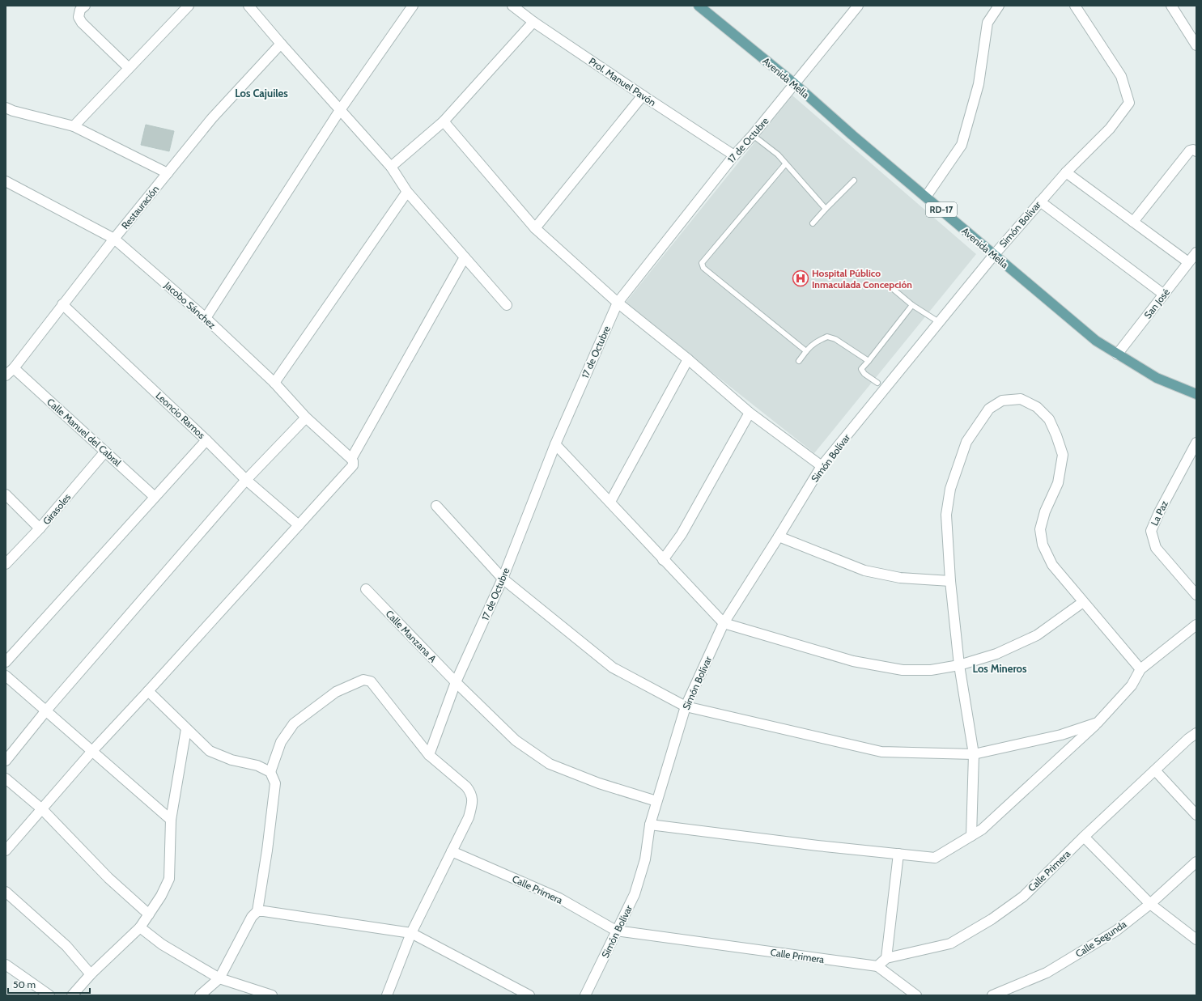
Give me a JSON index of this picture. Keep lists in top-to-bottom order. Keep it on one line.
{"streets":{"main road":["Avenida Mella","RD-17"],"street":["Prol. Manuel Pavón","17 de Octubre","Restauración","Simón Bolívar","San José","Jacobo Sánchez","Leoncio Ramos","Calle Manuel del Cabral","Girasoles","La Paz","Calle Manzana A","Calle Primera","Calle Segunda"]},"crossings":[["Avenida Mella","17 de Octubre"],["Avenida Mella","Simón Bolívar"],["Avenida Mella","San José"],["Prol. Manuel Pavón","17 de Octubre"],["17 de Octubre","Calle Manzana A"],["Restauración","Jacobo Sánchez"],["Restauración","Leoncio Ramos"],["Restauración","Calle Manuel del Cabral"],["Simón Bolívar","Calle Manzana A"],["Simón Bolívar","Calle Primera"],["Calle Manuel del Cabral","Girasoles"]],"districts":["Los Cajuiles","Los Mineros"],"places":{"hospital":["Hospital Público Inmaculada Concepción"]},"scale_bar":"50 m"}
